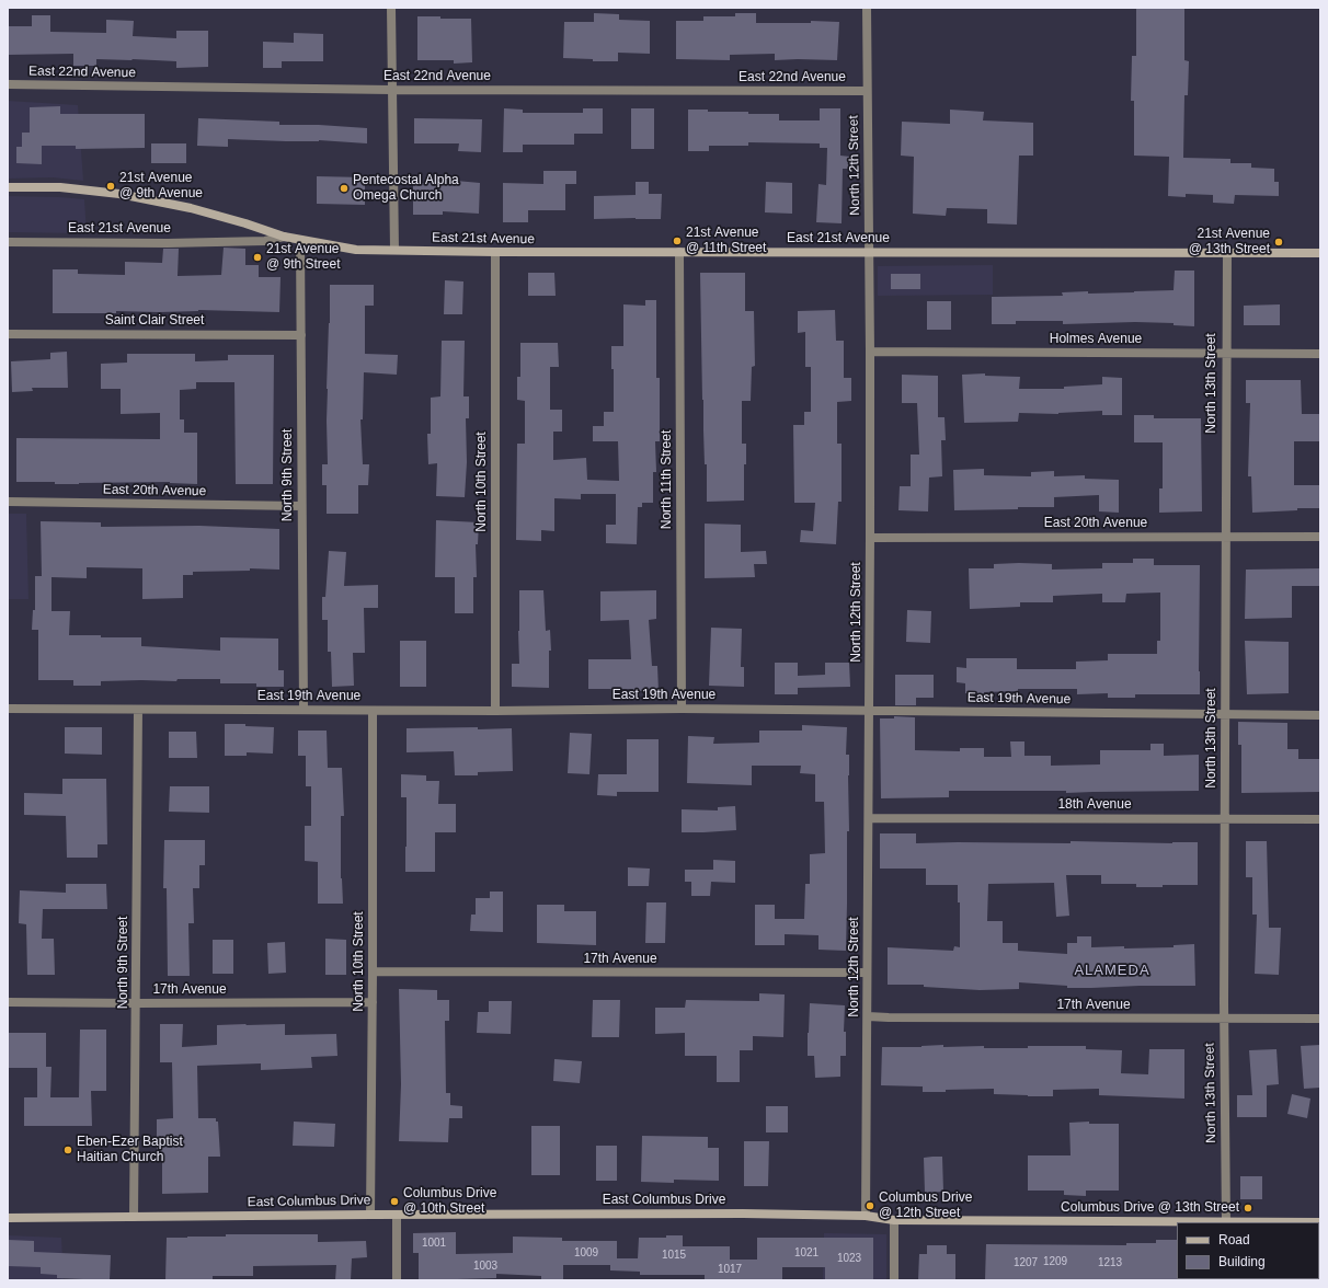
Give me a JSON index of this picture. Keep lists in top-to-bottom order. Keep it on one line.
{"streets":{"street":["East 22nd Avenue","North 12th Street","East 21st Avenue","Saint Clair Street","Holmes Avenue","North 13th Street","North 9th Street","North 11th Street","North 10th Street","East 20th Avenue","East 19th Avenue","18th Avenue","17th Avenue","East Columbus Drive"]},"crossings":[["East 22nd Avenue","North 12th Street"],["North 12th Street","East 21st Avenue"],["North 12th Street","Holmes Avenue"],["North 12th Street","East 20th Avenue"],["North 12th Street","East 19th Avenue"],["North 12th Street","18th Avenue"],["North 12th Street","17th Avenue"],["North 12th Street","East Columbus Drive"],["East 21st Avenue","North 13th Street"],["East 21st Avenue","North 9th Street"],["East 21st Avenue","North 11th Street"],["East 21st Avenue","North 10th Street"],["Saint Clair Street","North 9th Street"],["Holmes Avenue","North 13th Street"],["North 13th Street","East 20th Avenue"],["North 13th Street","East 19th Avenue"],["North 13th Street","18th Avenue"],["North 13th Street","17th Avenue"],["North 13th Street","East Columbus Drive"],["North 9th Street","East 20th Avenue"],["North 9th Street","East 19th Avenue"],["North 9th Street","17th Avenue"],["North 9th Street","East Columbus Drive"],["North 11th Street","East 19th Avenue"],["North 10th Street","East 19th Avenue"],["North 10th Street","17th Avenue"],["North 10th Street","East Columbus Drive"]],"districts":["ALAMEDA"],"places":["21st Avenue @ 9th Avenue","Pentecostal Alpha Omega Church","21st Avenue @ 11th Street","21st Avenue @ 13th Street","21st Avenue @ 9th Street","Eben-Ezer Baptist Haitian Church","Columbus Drive @ 10th Street","Columbus Drive @ 12th Street","Columbus Drive @ 13th Street"],"house_numbers":["1001","1009","1021","1015","1023","1209","1207","1213","1003","1017"],"legend":["Road","Building"]}
